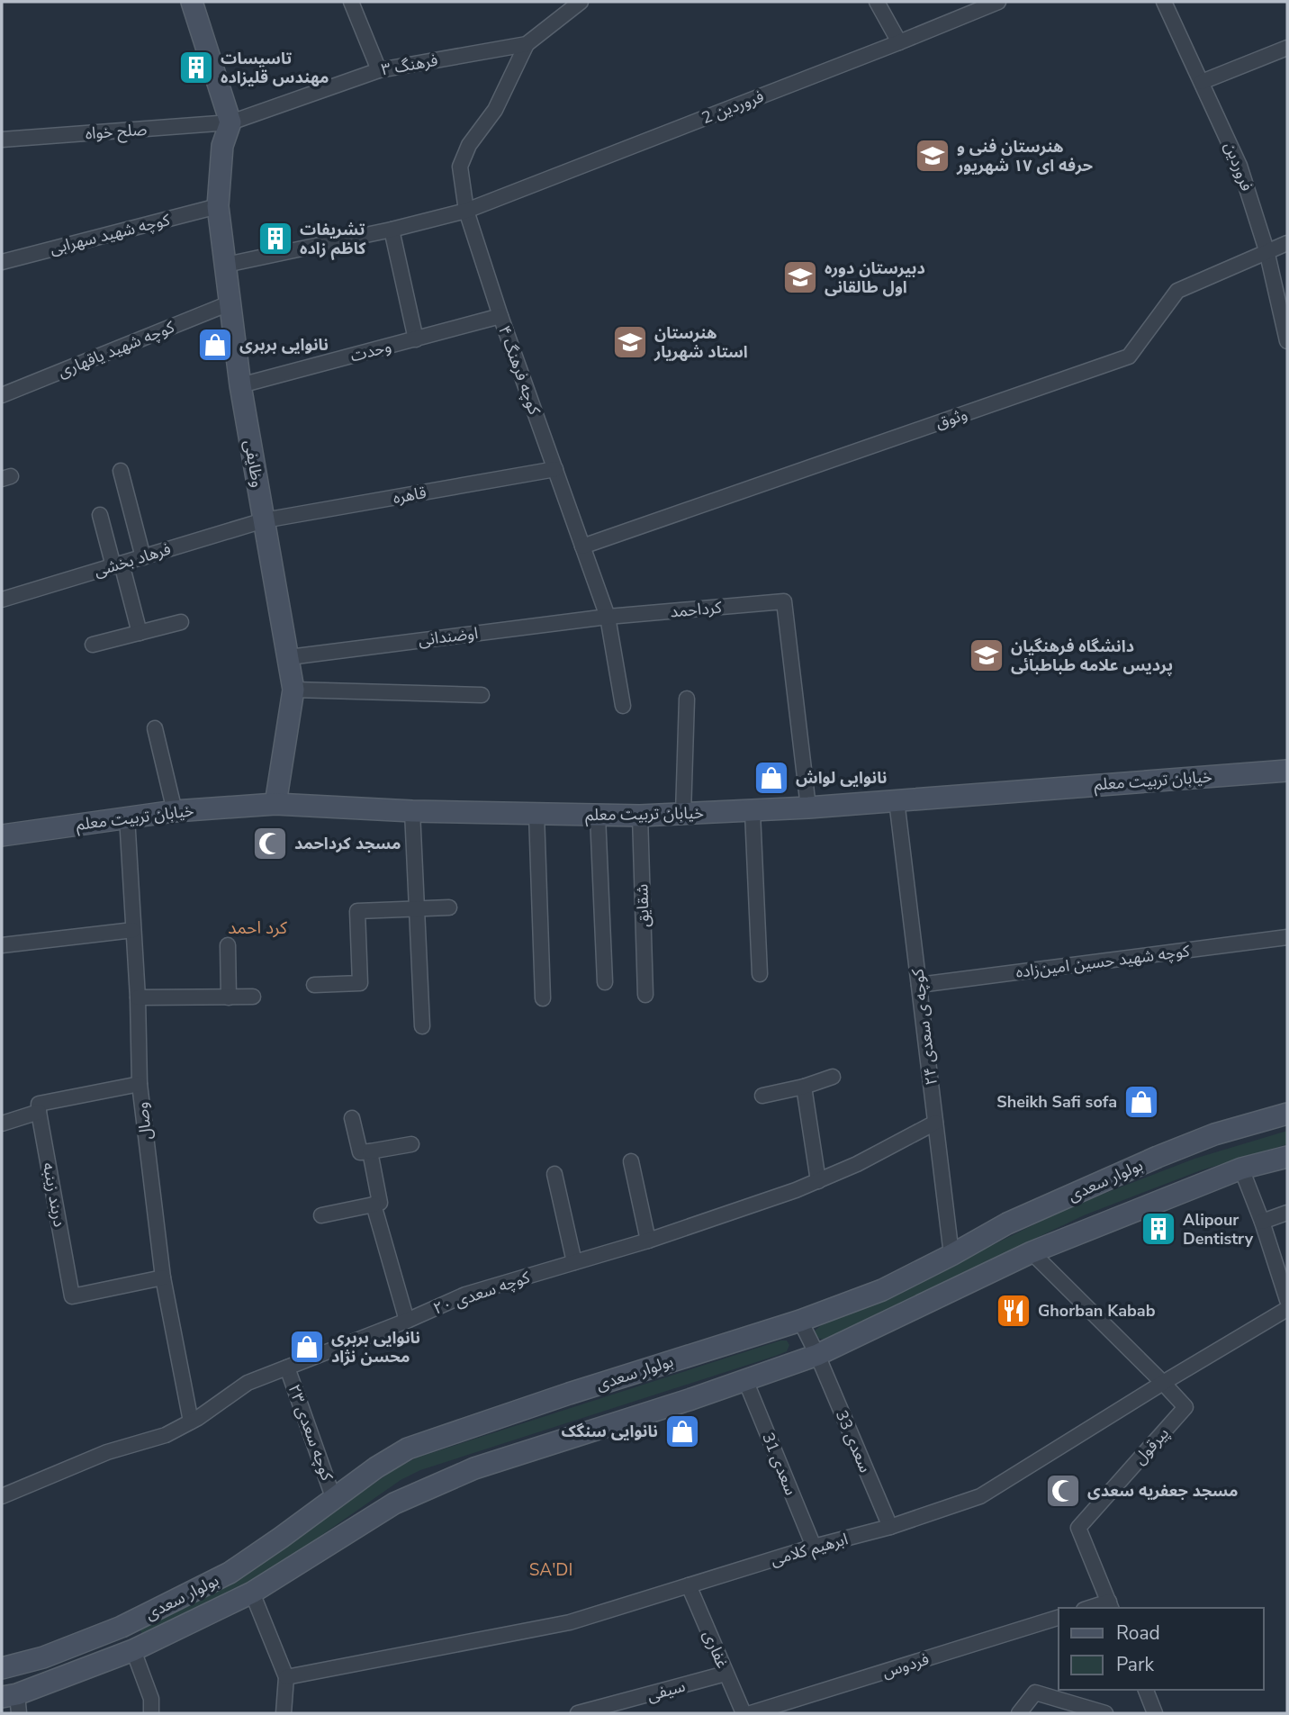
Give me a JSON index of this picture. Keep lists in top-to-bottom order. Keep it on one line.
{"streets":{"main road":["وظایفی","خیابان تربیت معلم","بولوار سعدی"],"street":["فرهنگ ۳","فروردین 2","صلح خواه","فروردین","کوچه شهید سهرابی","کوچه شهید یاقهاری","وحدت","کوچه فرهنگ ۴","وثوق","قاهره","فرهاد بخشی","کرداحمد","اوضندانی","شقایق","کوچه شهید حسین امین‌زاده","کوچه ی سعدی ۲۴","وصال","دربند زینبه","کوچه سعدی ۲۰","کوچه سعدی ۲۳","سعدی 33","پیرقول","سعدی 31","ابرهیم کلامی","غفاری","فردوس","سیفی"]},"crossings":[["فرهنگ ۳","صلح خواه"],["فرهنگ ۳","کوچه فرهنگ ۴"],["فرهنگ ۳","وظایفی"],["فروردین 2","کوچه فرهنگ ۴"],["فروردین 2","وظایفی"],["صلح خواه","وظایفی"],["فروردین","وثوق"],["کوچه شهید سهرابی","وظایفی"],["کوچه شهید یاقهاری","وظایفی"],["وحدت","کوچه فرهنگ ۴"],["وحدت","وظایفی"],["کوچه فرهنگ ۴","وثوق"],["کوچه فرهنگ ۴","قاهره"],["کوچه فرهنگ ۴","کرداحمد"],["کوچه فرهنگ ۴","اوضندانی"],["وظایفی","قاهره"],["وظایفی","فرهاد بخشی"],["وظایفی","اوضندانی"],["وظایفی","خیابان تربیت معلم"],["قاهره","فرهاد بخشی"],["کرداحمد","اوضندانی"],["کرداحمد","خیابان تربیت معلم"],["خیابان تربیت معلم","شقایق"],["خیابان تربیت معلم","کوچه ی سعدی ۲۴"],["خیابان تربیت معلم","وصال"],["کوچه شهید حسین امین‌زاده","کوچه ی سعدی ۲۴"],["کوچه ی سعدی ۲۴","بولوار سعدی"],["کوچه ی سعدی ۲۴","کوچه سعدی ۲۰"],["وصال","دربند زینبه"],["وصال","کوچه سعدی ۲۰"],["بولوار سعدی","کوچه سعدی ۲۳"],["بولوار سعدی","سعدی 33"],["بولوار سعدی","سعدی 31"],["کوچه سعدی ۲۰","کوچه سعدی ۲۳"],["سعدی 33","ابرهیم کلامی"],["پیرقول","ابرهیم کلامی"],["سعدی 31","ابرهیم کلامی"],["ابرهیم کلامی","غفاری"],["غفاری","سیفی"]],"districts":["کرد احمد","SA'DI"],"places":{"building":["تاسیسات مهندس قلیزاده","تشریفات کاظم زاده","Alipour Dentistry"],"school or university":["هنرستان فنی و حرفه ای ۱۷ شهریور","دبیرستان دوره اول طالقانی","هنرستان استاد شهریار","دانشگاه فرهنگیان پردیس علامه طباطبائی"],"shop":["نانوایی بربری","نانوایی لواش","Sheikh Safi sofa","نانوایی بربری محسن نژاد","نانوایی سنگک"],"mosque":["مسجد کرداحمد","مسجد جعفریه سعدی"],"restaurant":["Ghorban Kabab"]},"legend":["Road","Park"]}
